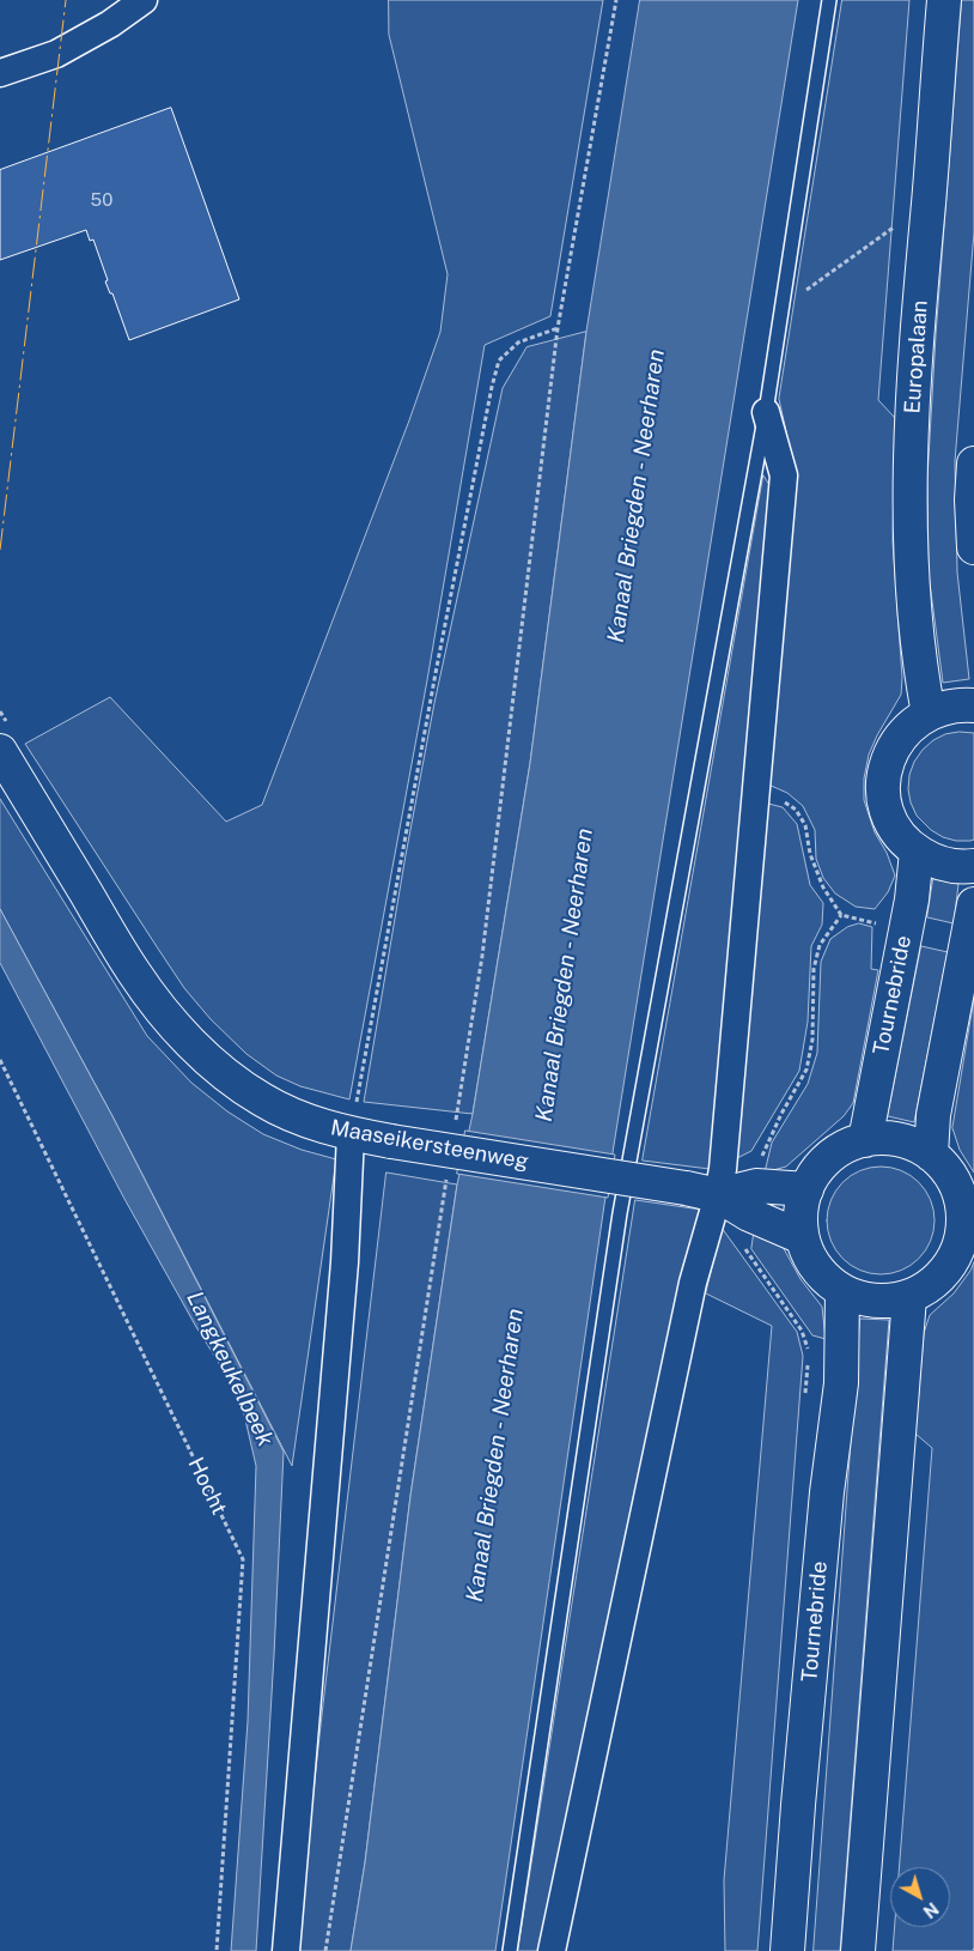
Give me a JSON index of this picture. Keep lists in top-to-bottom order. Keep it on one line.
{"streets":{"main road":["Europalaan","Tournebride","Maaseikersteenweg"],"path":["Hocht"]},"crossings":[["Tournebride","Maaseikersteenweg"]],"water":["Kanaal Briegden - Neerharen","Langkeukelbeek"],"house_numbers":["50"],"north":"bottom right"}
